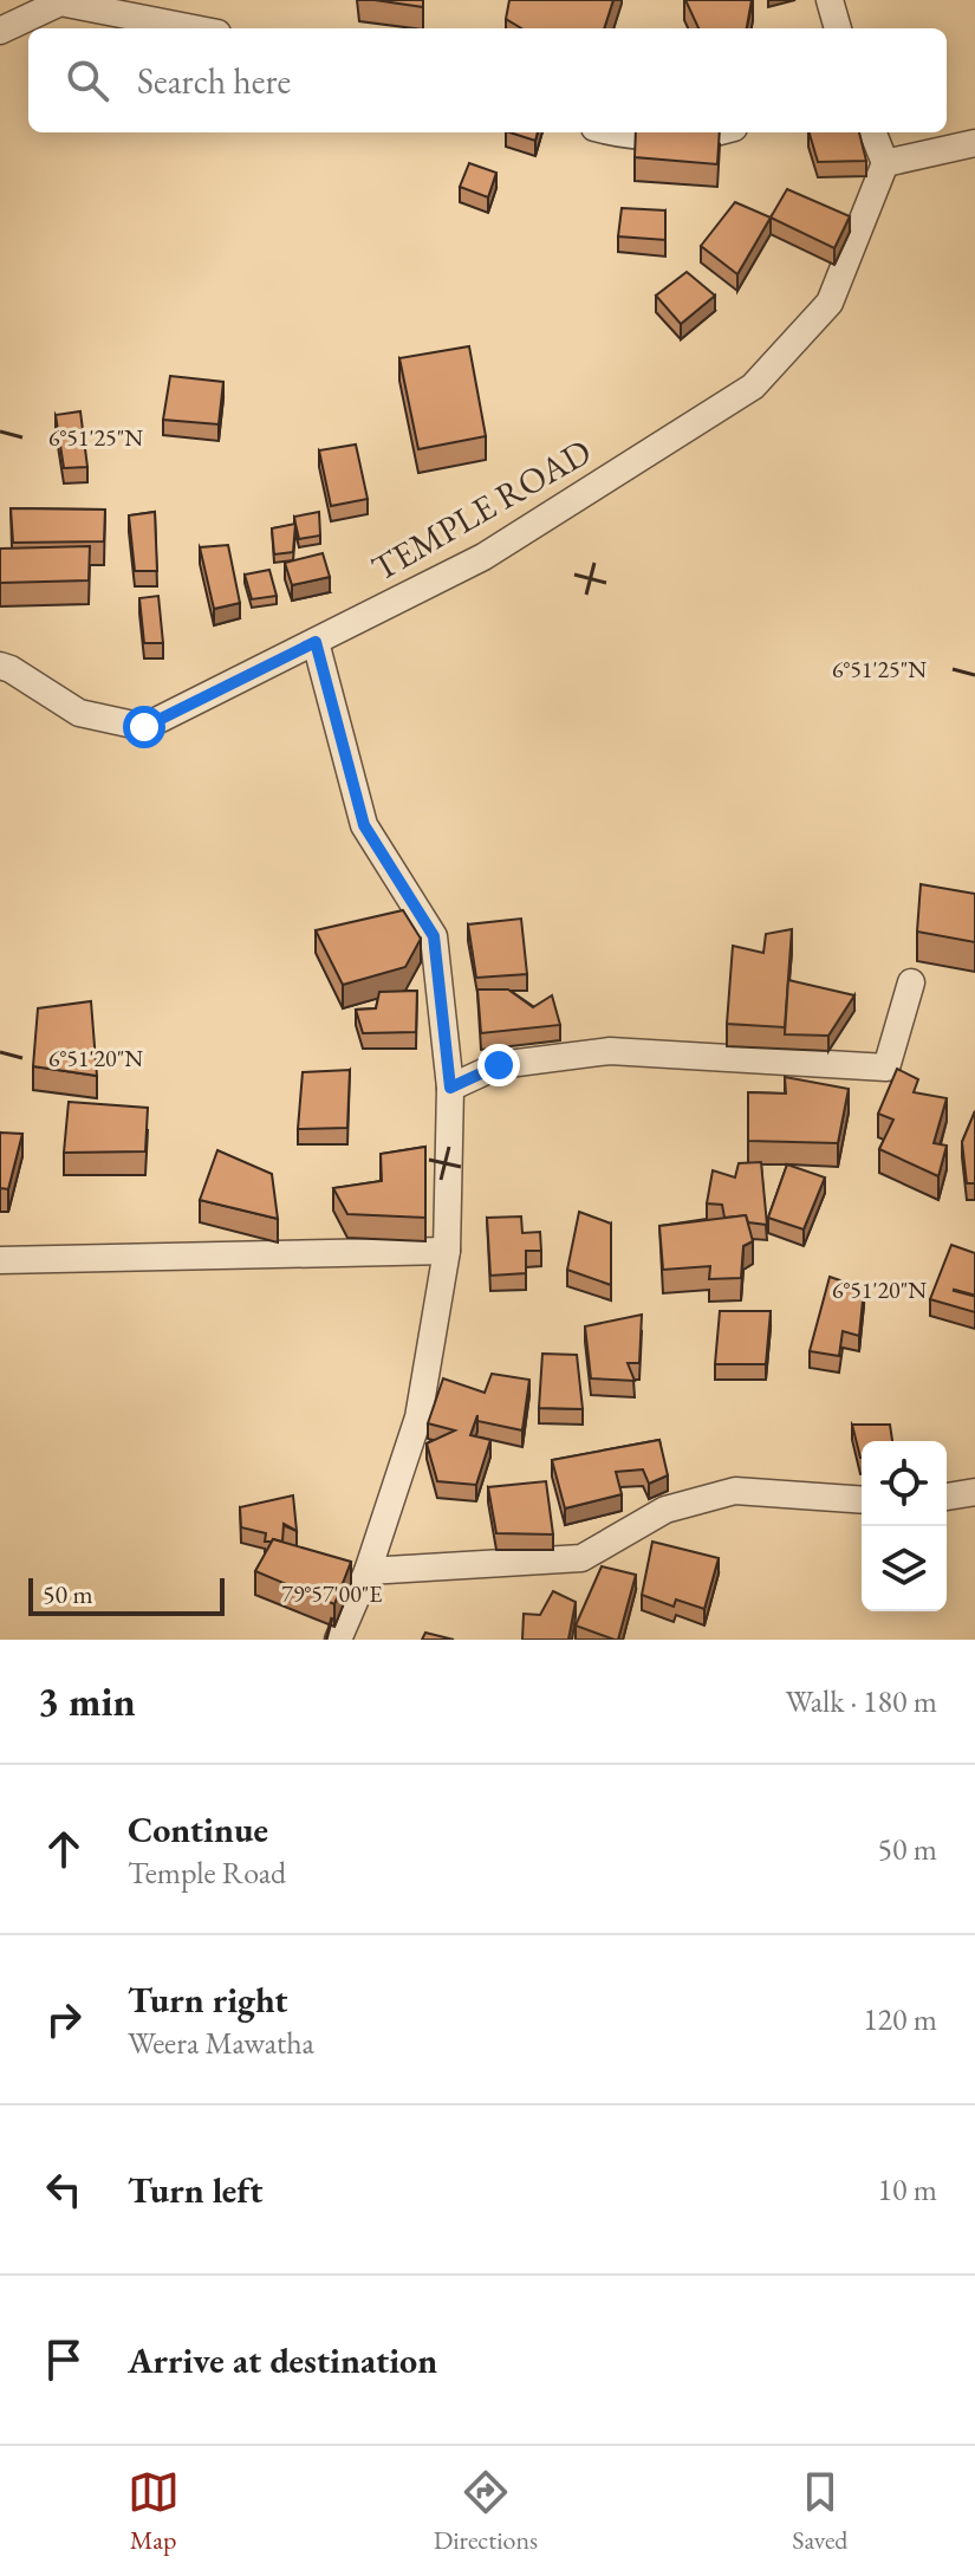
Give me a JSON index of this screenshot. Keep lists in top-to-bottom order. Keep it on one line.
{"streets":{"street":["TEMPLE ROAD"]},"scale_bar":"50 m","page":{"search":"Search here","scale":"50 m","heading":["3 min","Walk · 180 m"],"list":[["Continue","Temple Road","50 m"],["Turn right","Weera Mawatha","120 m"],["Turn left","10 m"],"Arrive at destination"],"nav":["Map","Directions","Saved"]},"coordinates":["6°51'25\"N","6°51'20\"N","79°57'00\"E"]}
